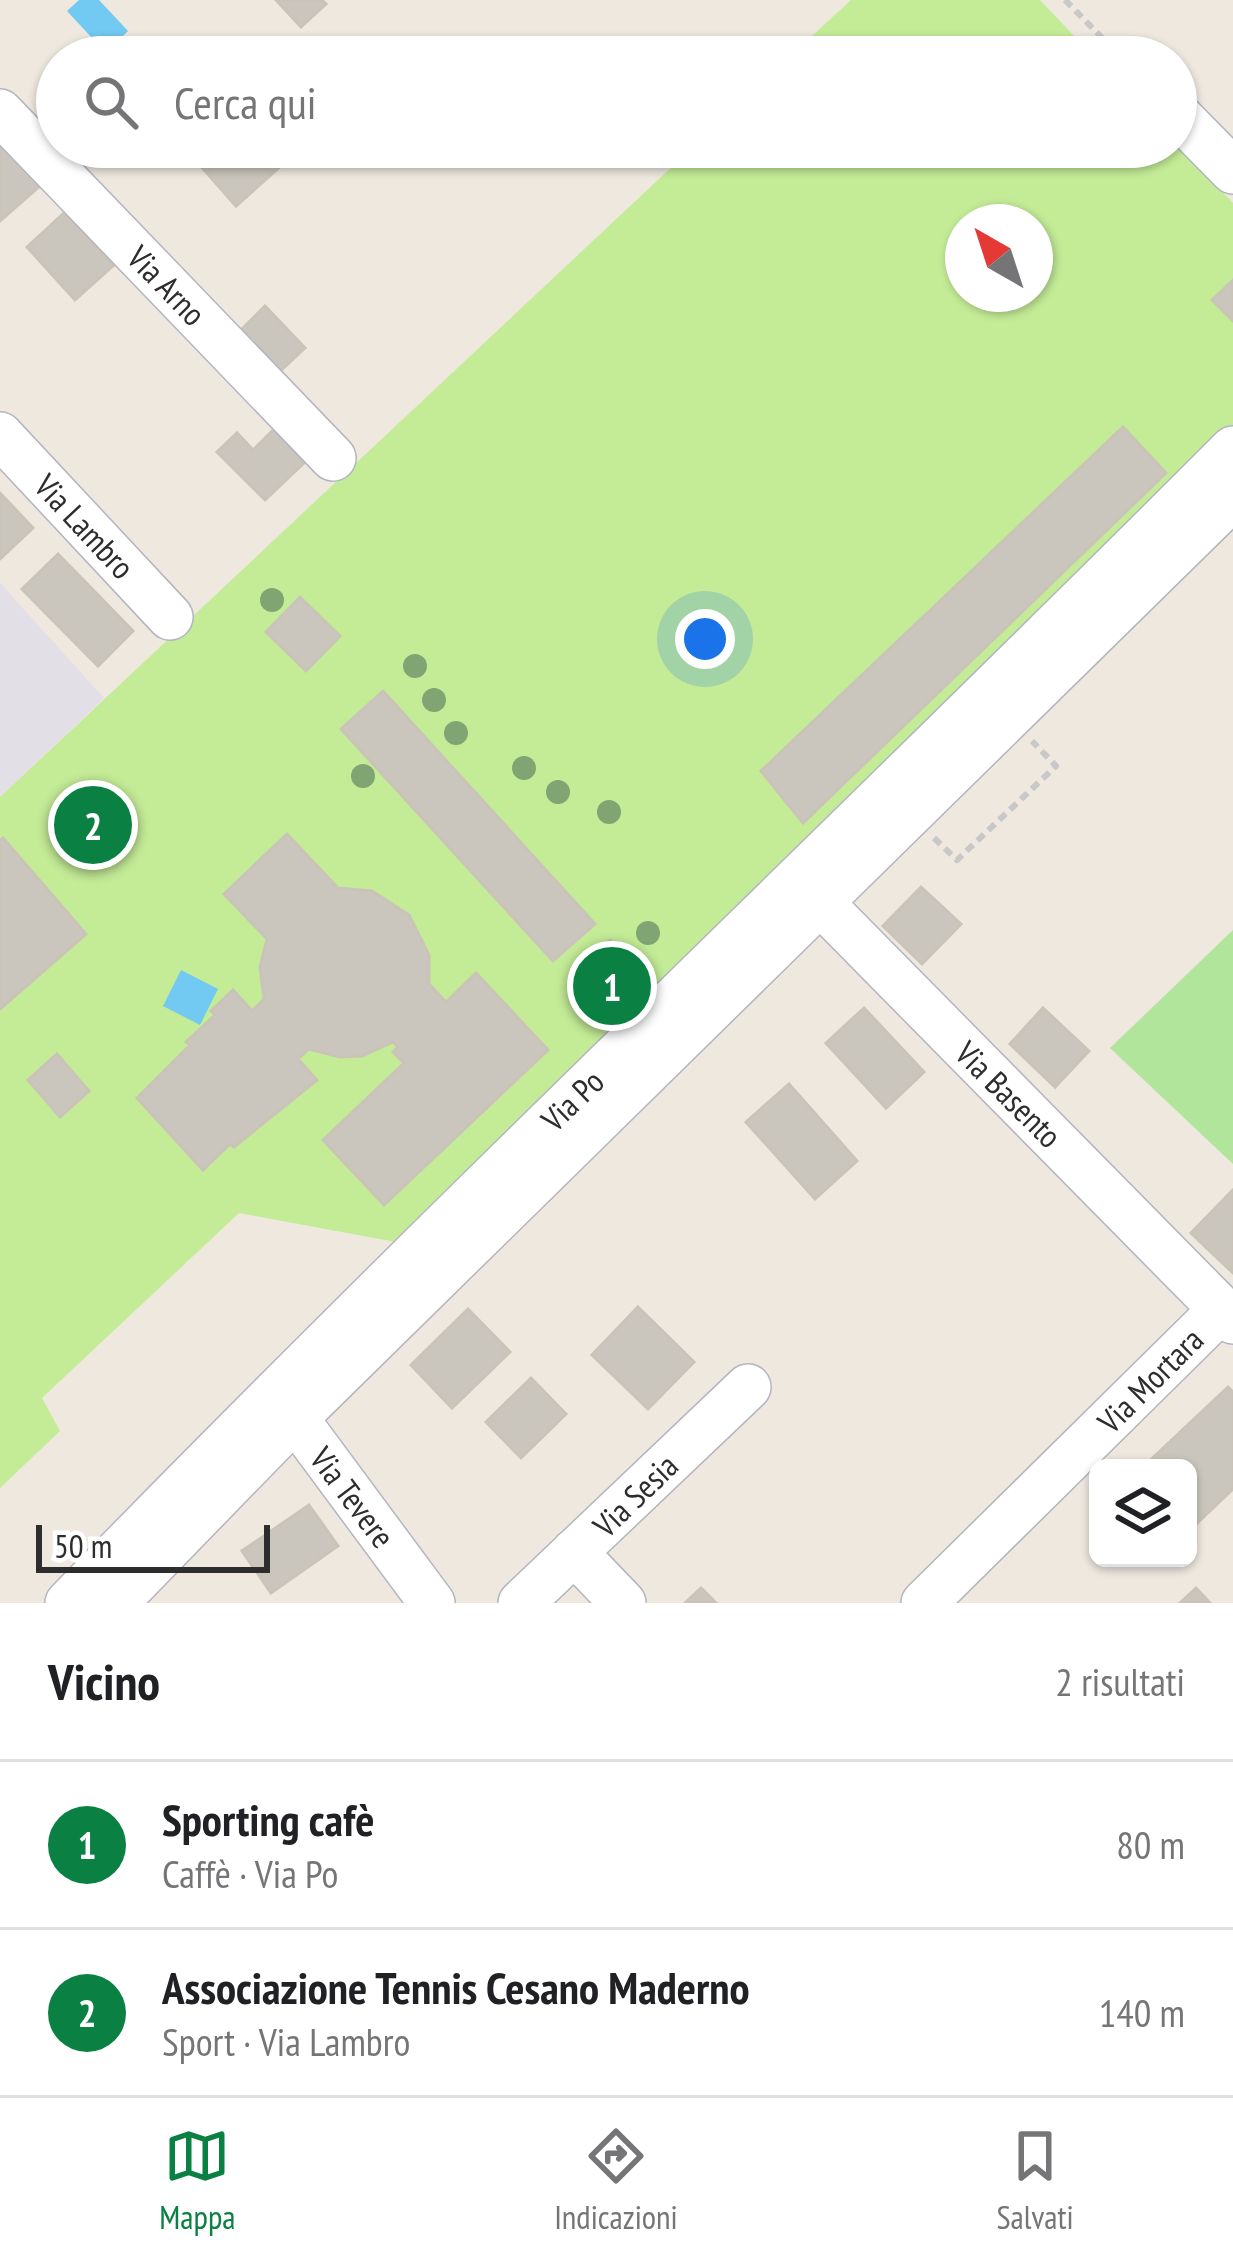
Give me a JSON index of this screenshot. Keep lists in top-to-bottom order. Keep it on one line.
{"streets":{"street":["Via Arno","Via Lambro","Via Basento","Via Po","Via Mortara","Via Sesia","Via Tevere"]},"crossings":[["Via Basento","Via Po"],["Via Basento","Via Mortara"],["Via Po","Via Tevere"]],"scale_bar":"50 m","north":"top left","page":{"search":"Cerca qui","pins":["2","1"],"scale":"50 m","heading":["Vicino","2 risultati"],"list":[{"mark":"1","name":"Sporting cafè","note":"Caffè · Via Po","value":"80 m"},{"mark":"2","name":"Associazione Tennis Cesano Maderno","note":"Sport · Via Lambro","value":"140 m"}],"nav":["Mappa","Indicazioni","Salvati"]}}
